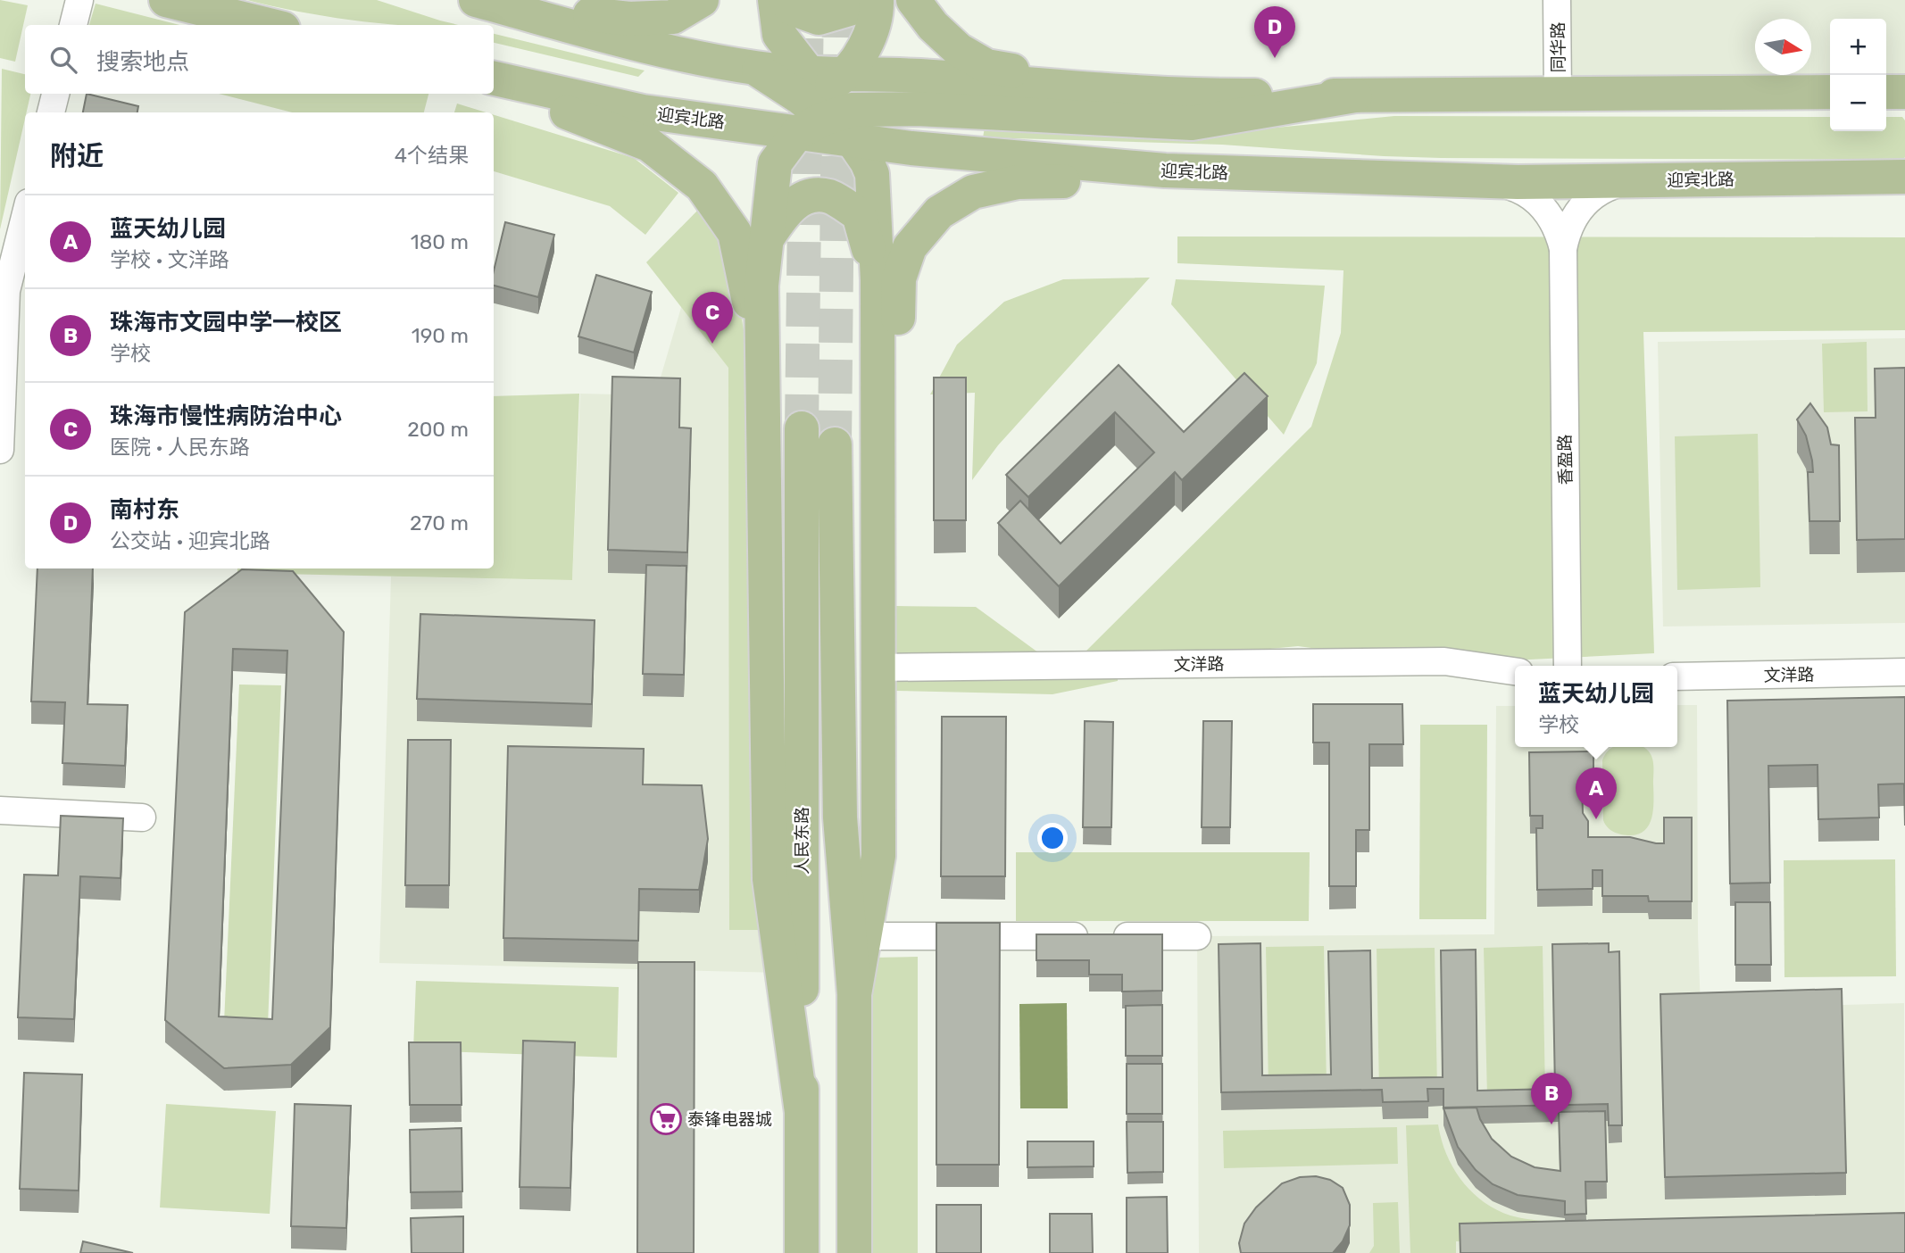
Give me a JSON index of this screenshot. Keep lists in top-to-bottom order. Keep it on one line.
{"streets":{"main road":["迎宾北路","人民东路"],"street":["同华路","香盈路","文洋路"]},"places":{"supermarket":["泰锋电器城"]},"north":"right","page":{"pins":["D","C","A","B"],"map_buttons":["+","−"],"search":"搜索地点","heading":["附近","4个结果"],"list":[{"mark":"A","name":"蓝天幼儿园","note":"学校 · 文洋路","value":"180 m"},{"mark":"B","name":"珠海市文园中学一校区","note":"学校","value":"190 m"},{"mark":"C","name":"珠海市慢性病防治中心","note":"医院 · 人民东路","value":"200 m"},{"mark":"D","name":"南村东","note":"公交站 · 迎宾北路","value":"270 m"}],"popup":["蓝天幼儿园","学校"]}}
